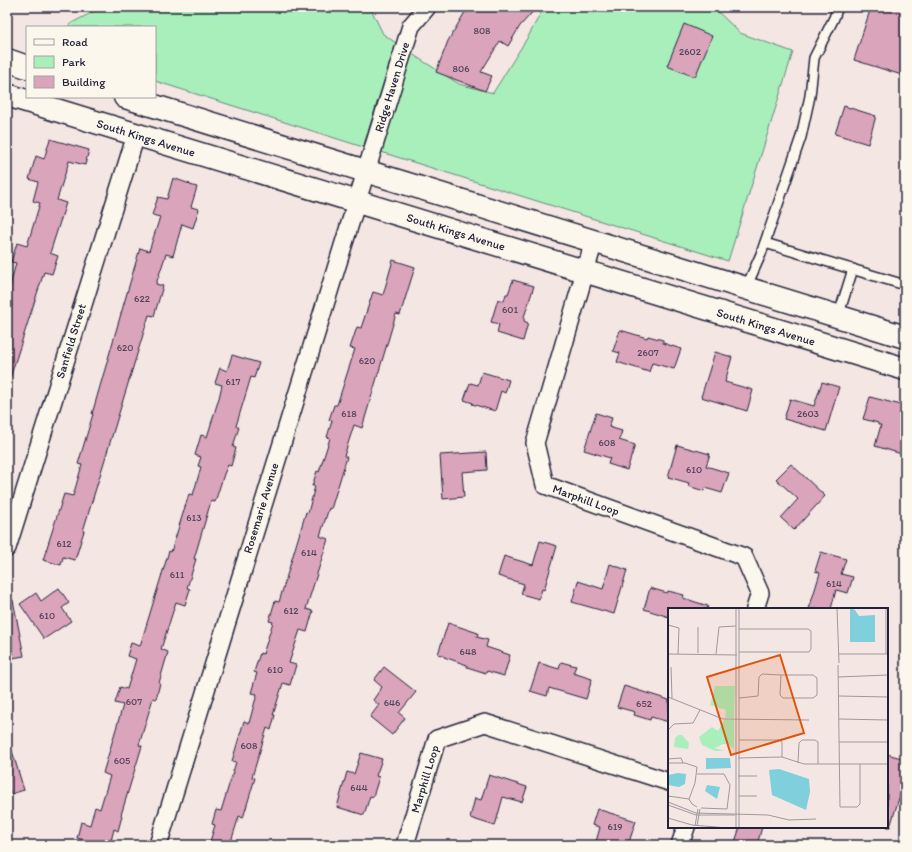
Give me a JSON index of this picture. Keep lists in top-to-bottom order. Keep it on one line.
{"streets":{"main road":["South Kings Avenue"],"street":["Ridge Haven Drive","Sanfield Street","Marphill Loop","Rosemarie Avenue"]},"crossings":[["Ridge Haven Drive","Rosemarie Avenue"],["South Kings Avenue","Sanfield Street"],["South Kings Avenue","Marphill Loop"],["South Kings Avenue","Rosemarie Avenue"]],"house_numbers":["808","2602","806","622","601","620","2607","620","617","618","2603","608","610","613","612","614","611","614","612","610","648","610","607","646","652","608","605","644","619"],"legend":["Road","Park","Building"]}
